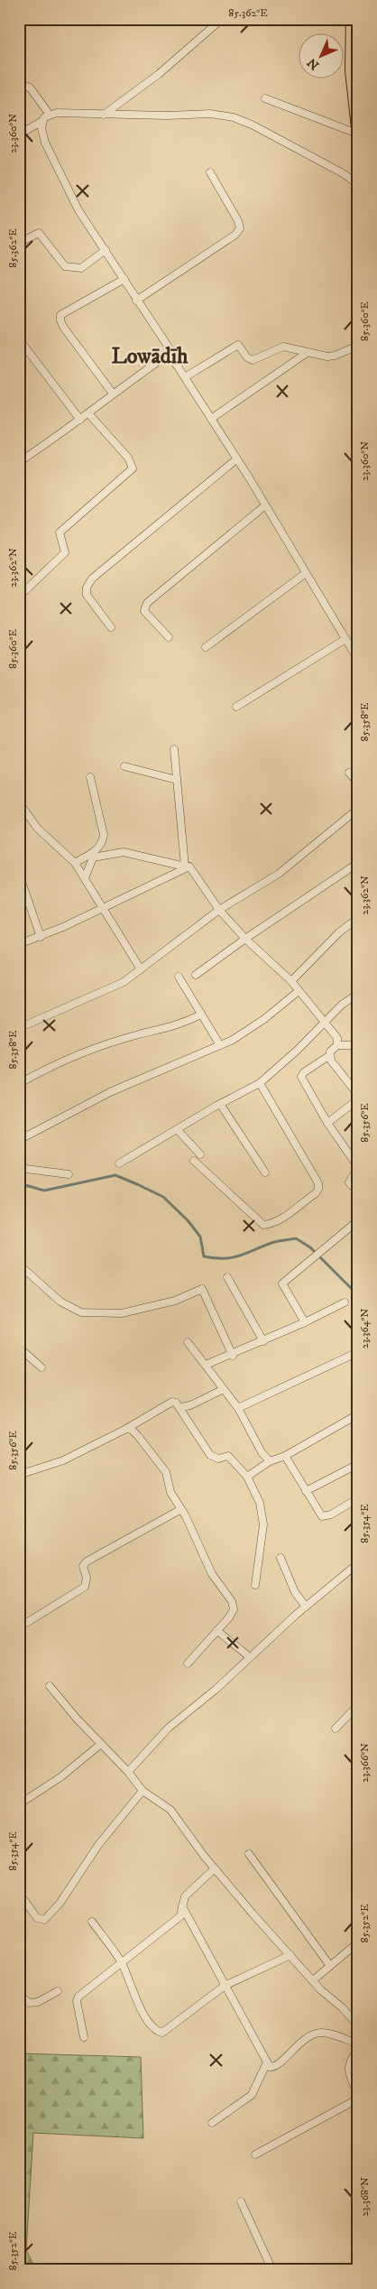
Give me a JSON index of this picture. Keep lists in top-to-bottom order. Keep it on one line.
{"districts":["Lowādīh"],"north":"bottom left","coordinates":["85.362°E","23.360°N","85.360°E","23.362°N","85.358°E","85.356°E","23.364°N","85.354°E","23.366°N","85.352°E","23.368°N"]}
